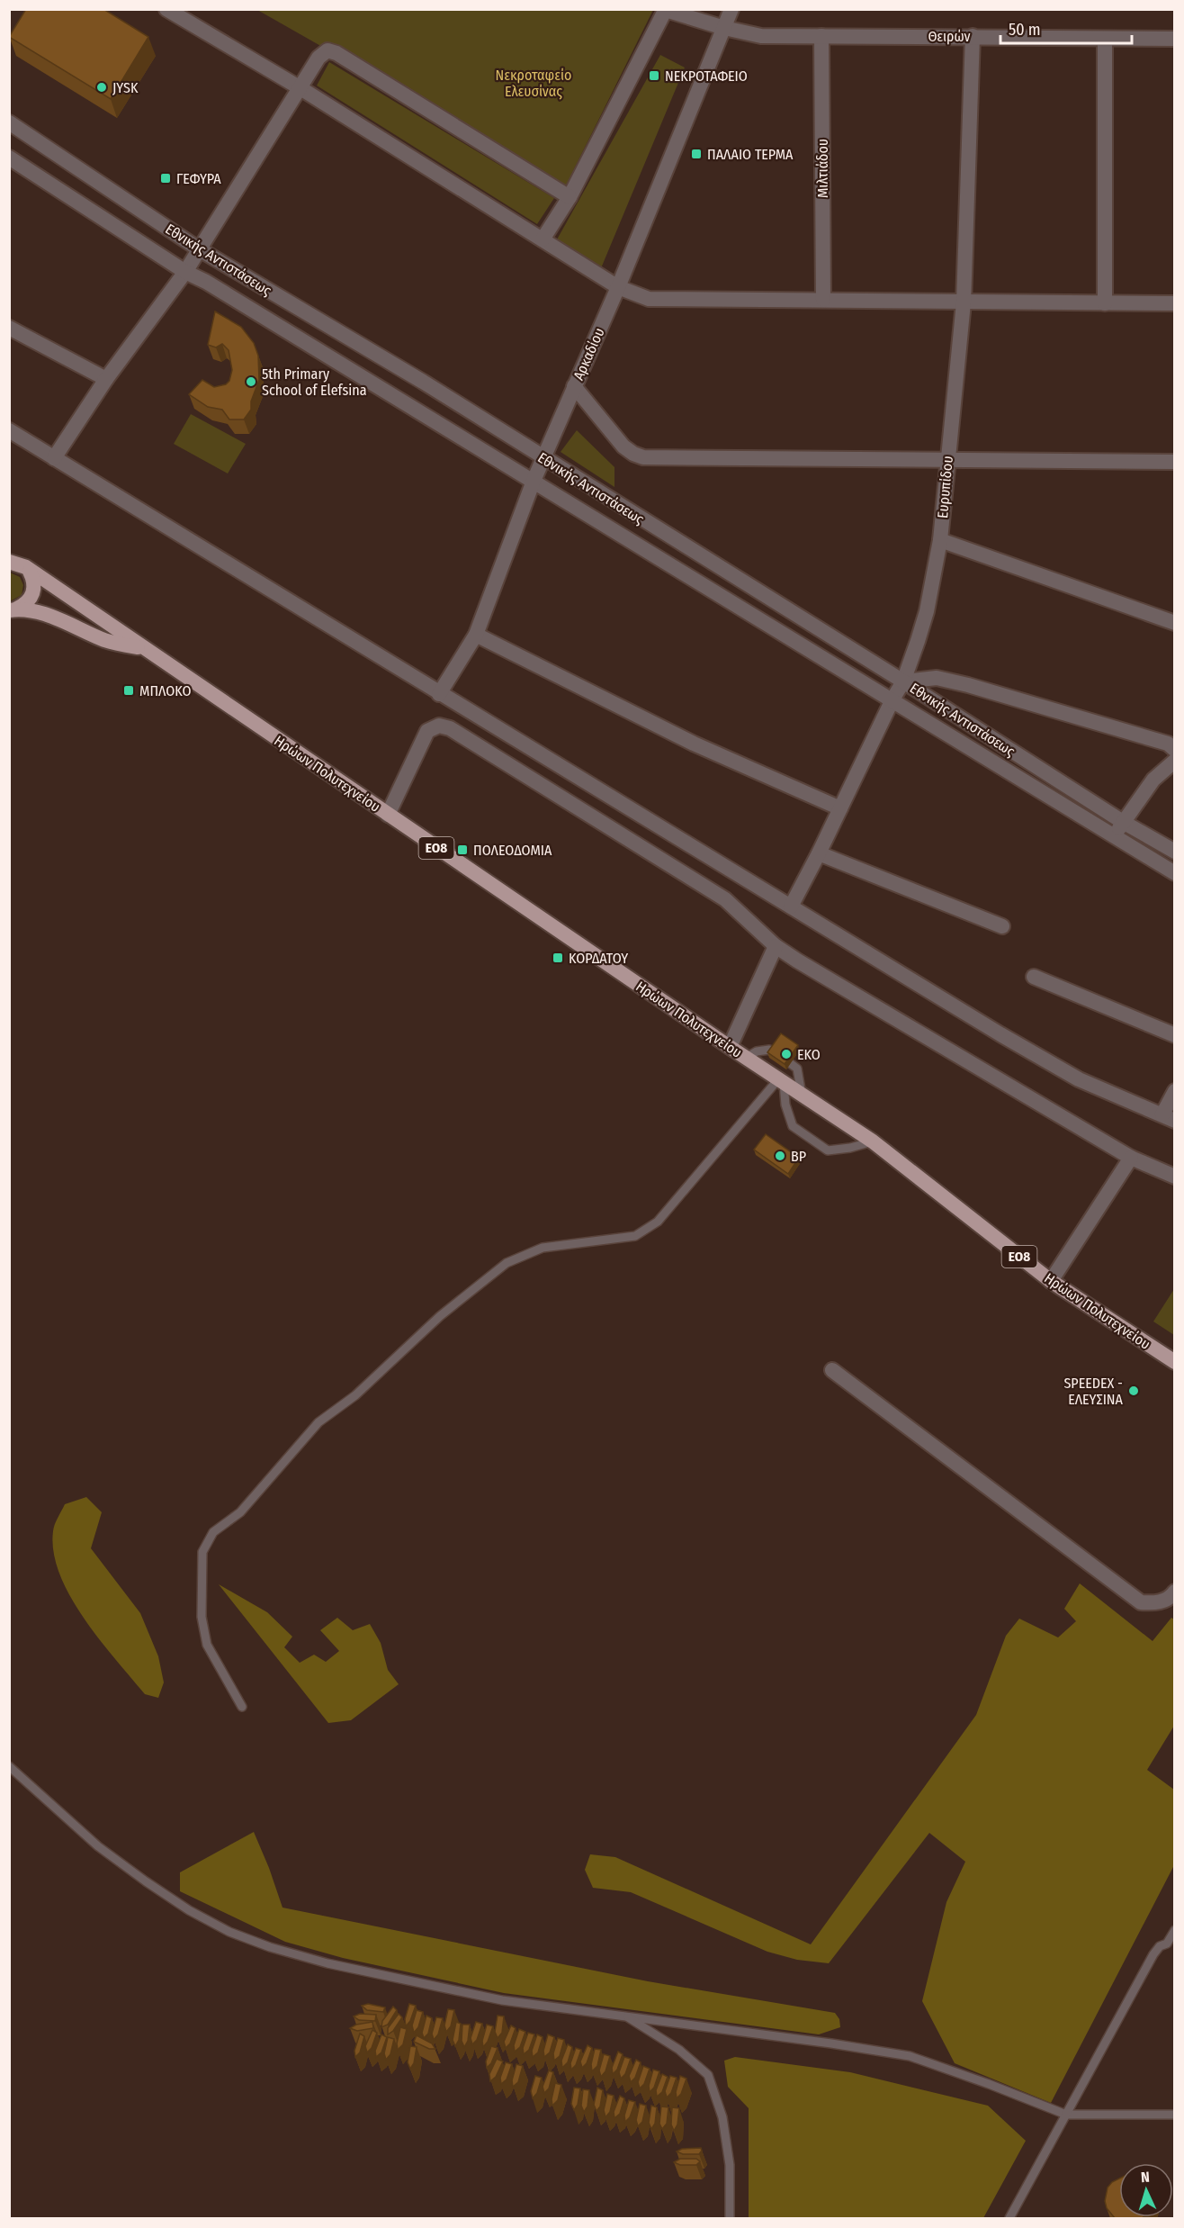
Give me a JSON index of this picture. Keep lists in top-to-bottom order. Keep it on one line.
{"streets":{"main road":["Ηρώων Πολυτεχνείου","ΕΟ8"],"street":["Θειρών","Μιλτιάδου","Εθνικής Αντιστάσεως","Αρκαδίου","Ευρυπίδου"]},"crossings":[["Θειρών","Μιλτιάδου"],["Θειρών","Αρκαδίου"],["Θειρών","Ευρυπίδου"],["Εθνικής Αντιστάσεως","Αρκαδίου"],["Εθνικής Αντιστάσεως","Ευρυπίδου"]],"parks":["Νεκροταφείο Ελευσίνας"],"places":{"transit":["ΝΕΚΡΟΤΑΦΕΙΟ","ΠΑΛΑΙΟ ΤΕΡΜΑ","ΓΕΦΥΡΑ","ΜΠΛΟΚΟ","ΠΟΛΕΟΔΟΜΙΑ","ΚΟΡΔΑΤΟΥ"],"other":["JYSK","5th Primary School of Elefsina","EKO","BP","SPEEDEX - ΕΛΕΥΣΙΝΑ"]},"scale_bar":"50 m","north":"top"}
